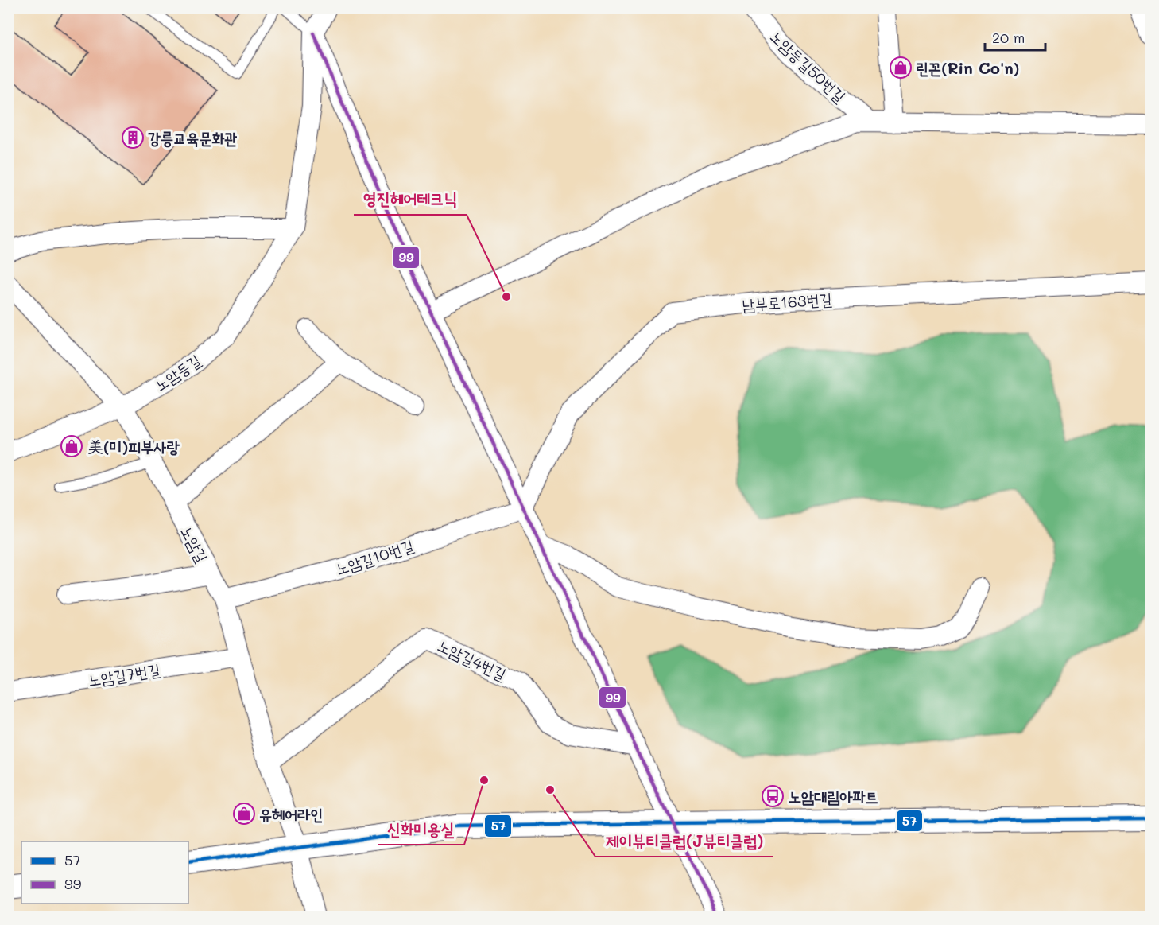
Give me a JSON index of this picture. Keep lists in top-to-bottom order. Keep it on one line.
{"streets":{"street":["노암등길50번길","남부로163번길","노암등길","노암길","노암길10번길","노암길4번길","노암길7번길"]},"crossings":[["남부로163번길","노암길10번길"],["노암등길","노암길"],["노암길","노암길10번길"],["노암길","노암길4번길"],["노암길","노암길7번길"]],"places":{"shop":["린꼰(Rin Co'n)","美(미)피부사랑","유헤어라인"],"building":["강릉교육문화관"],"other":["영진헤어테크닉","신화미용실","제이뷰티클럽(J뷰티클럽)"],"bus stop":["노암대림아파트"]},"lines":["transit line 99","transit line 57"],"legend":["57","99"],"scale_bar":"20 m"}
